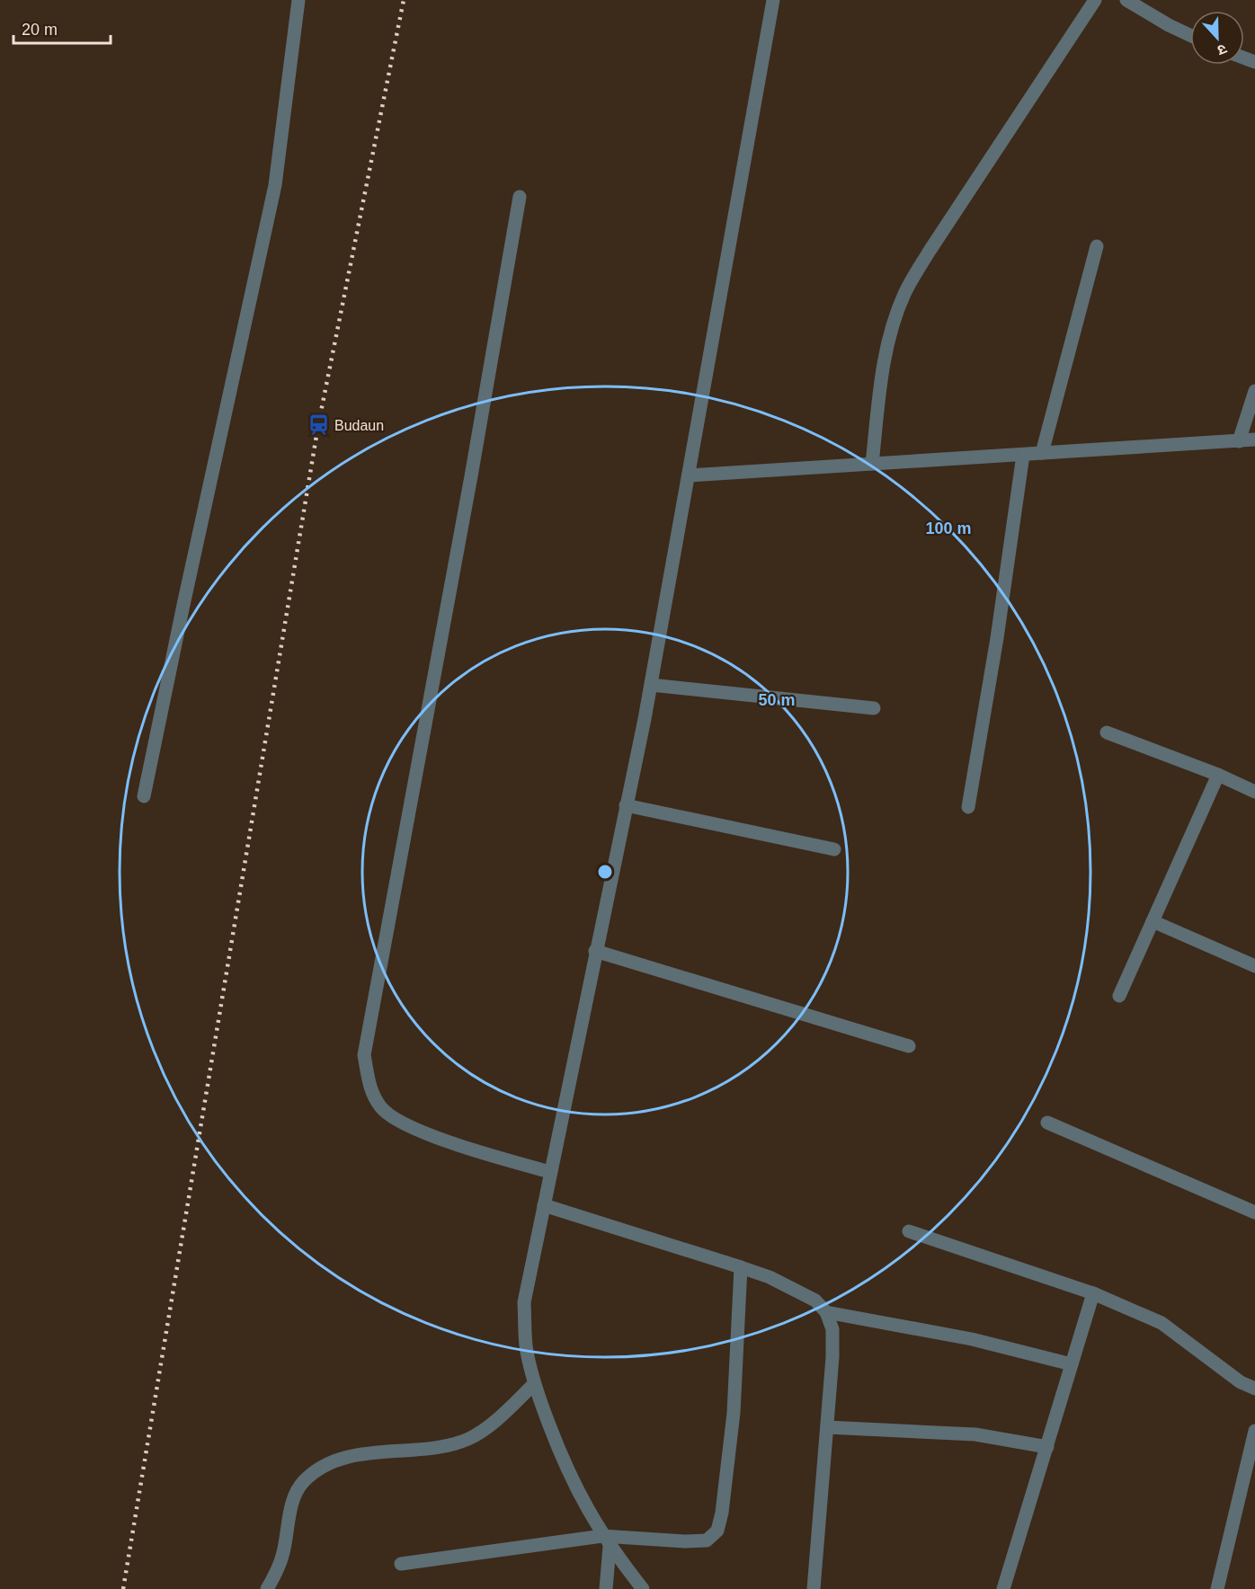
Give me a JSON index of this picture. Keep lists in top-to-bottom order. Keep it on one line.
{"places":{"station":["Budaun"]},"scale_bar":"20 m","north":"bottom","rings":["100 m","50 m"]}
